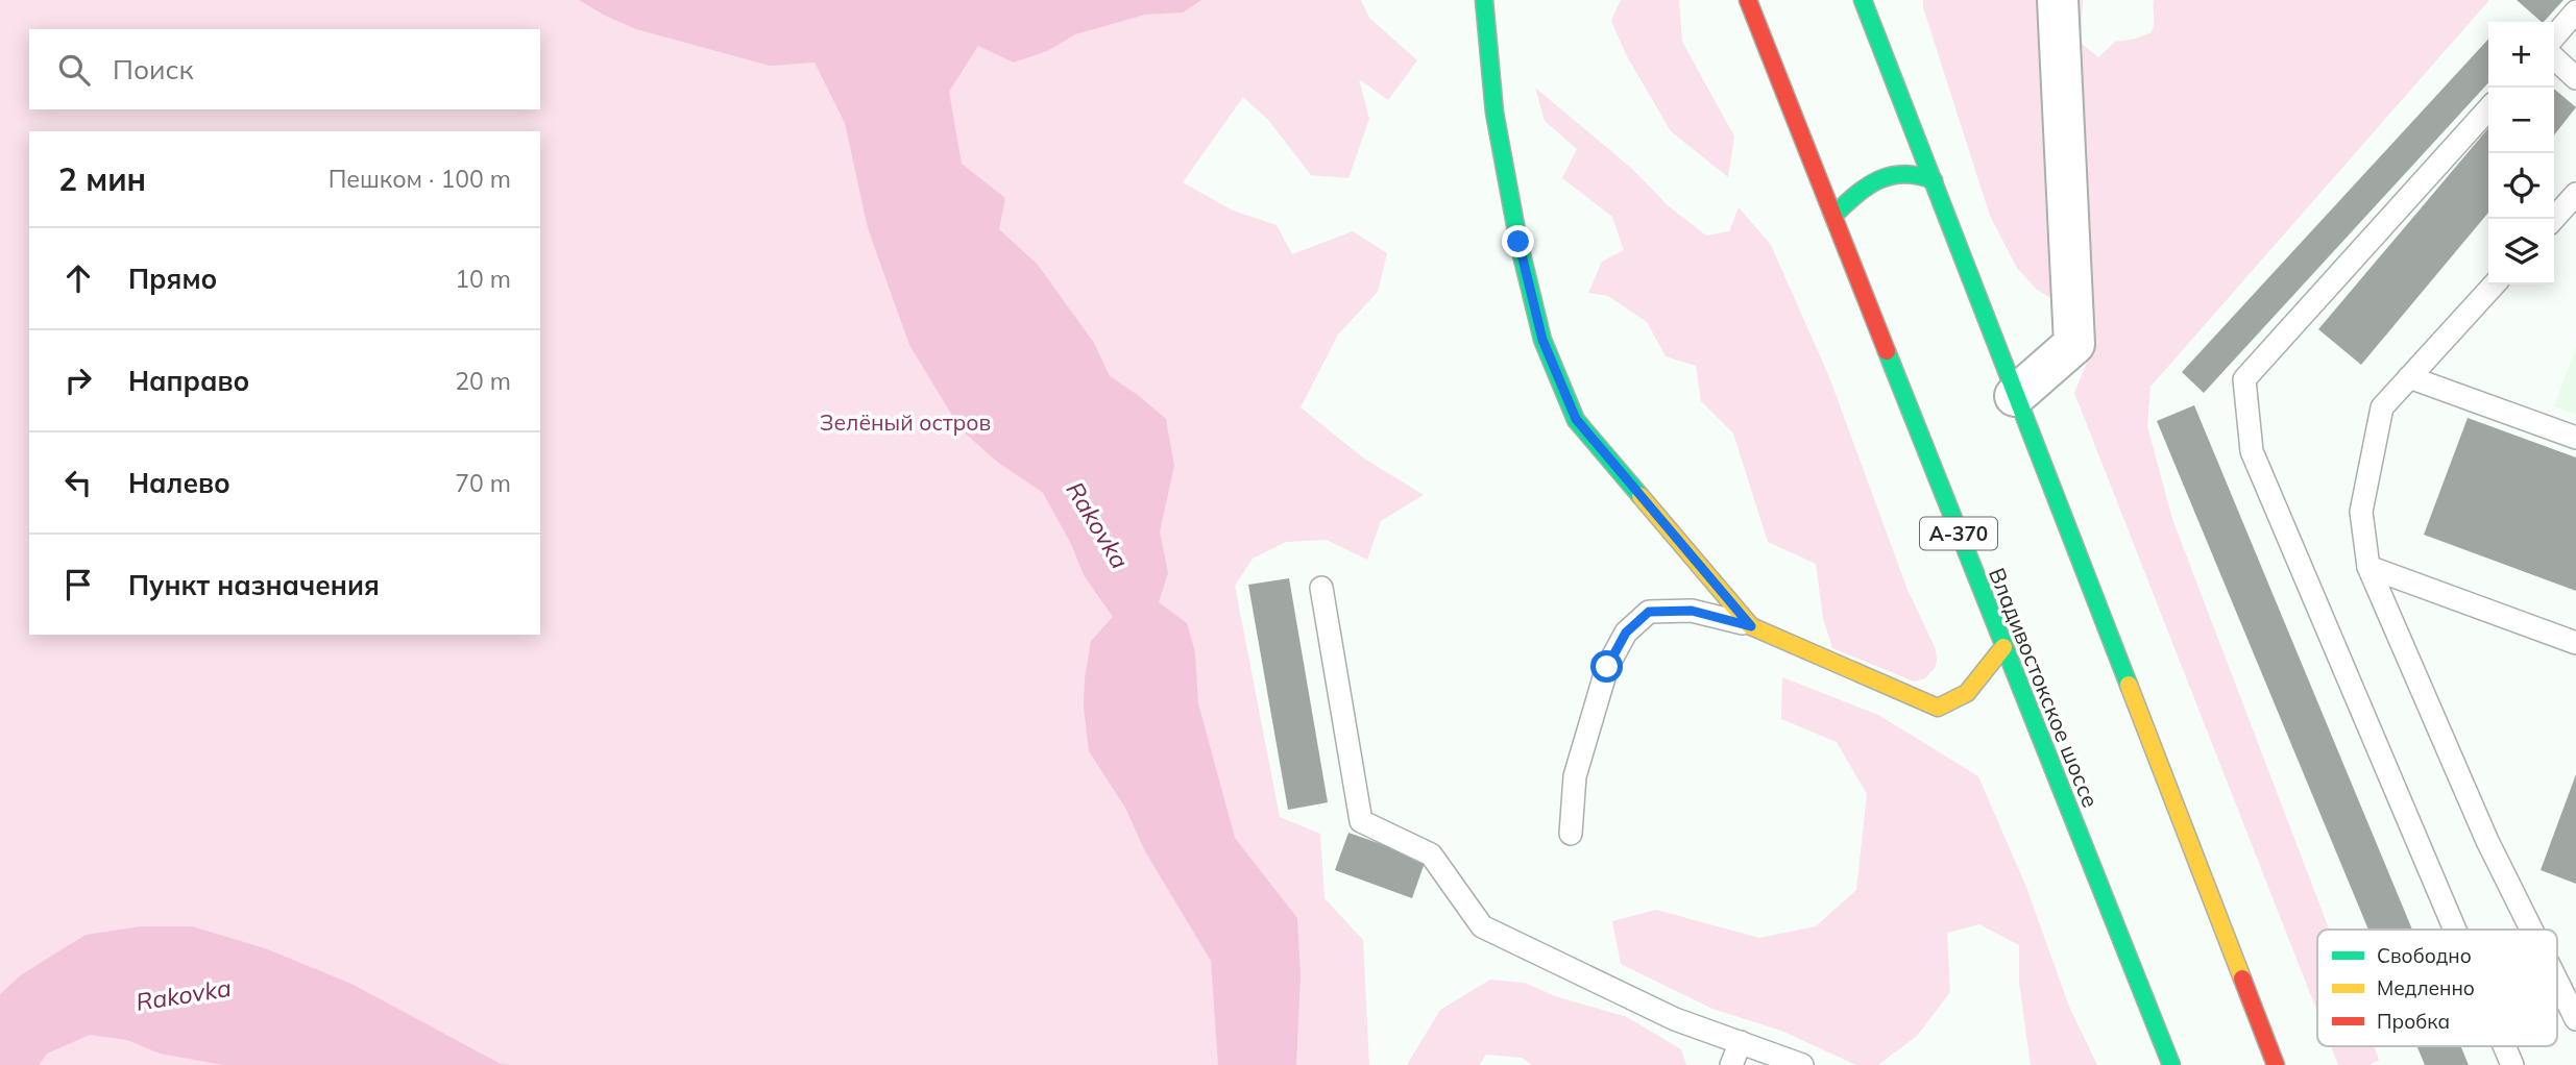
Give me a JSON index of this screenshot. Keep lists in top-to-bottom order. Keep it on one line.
{"streets":{"main road":["А-370","Владивостокское шоссе"]},"water":["Rakovka"],"parks":["Зелёный остров"],"legend":["Свободно","Медленно","Пробка"],"page":{"map_buttons":["+","−"],"search":"Поиск","heading":["2 мин","Пешком · 100 m"],"list":[["Прямо","10 m"],["Направо","20 m"],["Налево","70 m"],"Пункт назначения"]}}
